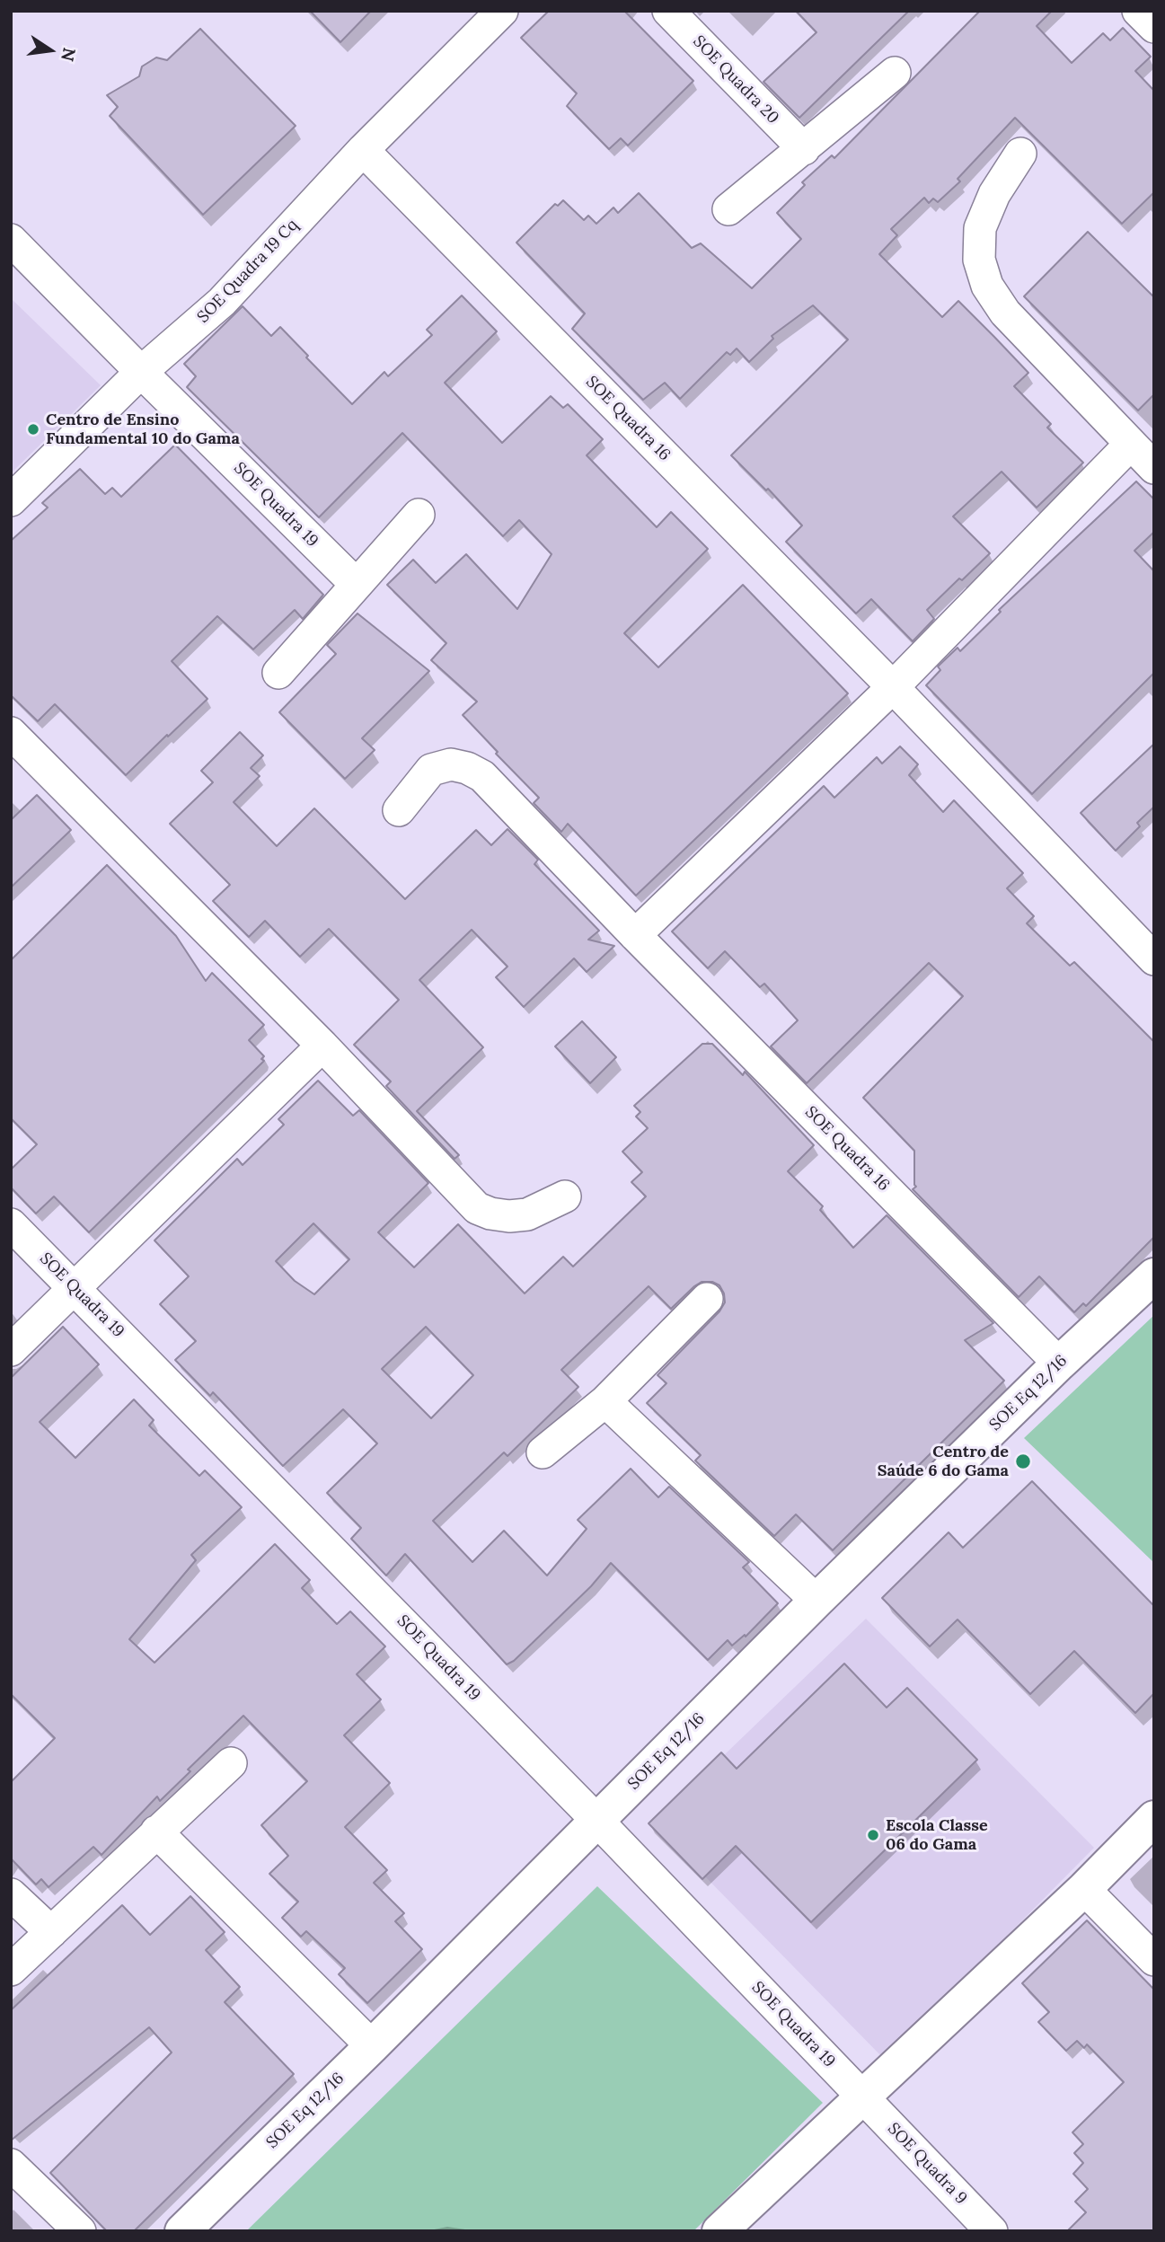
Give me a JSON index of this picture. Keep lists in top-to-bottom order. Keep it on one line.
{"streets":{"street":["SOE Quadra 20","SOE Quadra 19 Cq","SOE Quadra 16","SOE Quadra 19","SOE Eq 12/16","SOE Quadra 9"]},"crossings":[["SOE Quadra 19 Cq","SOE Quadra 16"],["SOE Quadra 19 Cq","SOE Quadra 19"],["SOE Quadra 16","SOE Eq 12/16"],["SOE Quadra 19","SOE Eq 12/16"],["SOE Quadra 19","SOE Quadra 9"]],"places":["Centro de Ensino Fundamental 10 do Gama","Centro de Saúde 6 do Gama","Escola Classe 06 do Gama"],"north":"right"}
